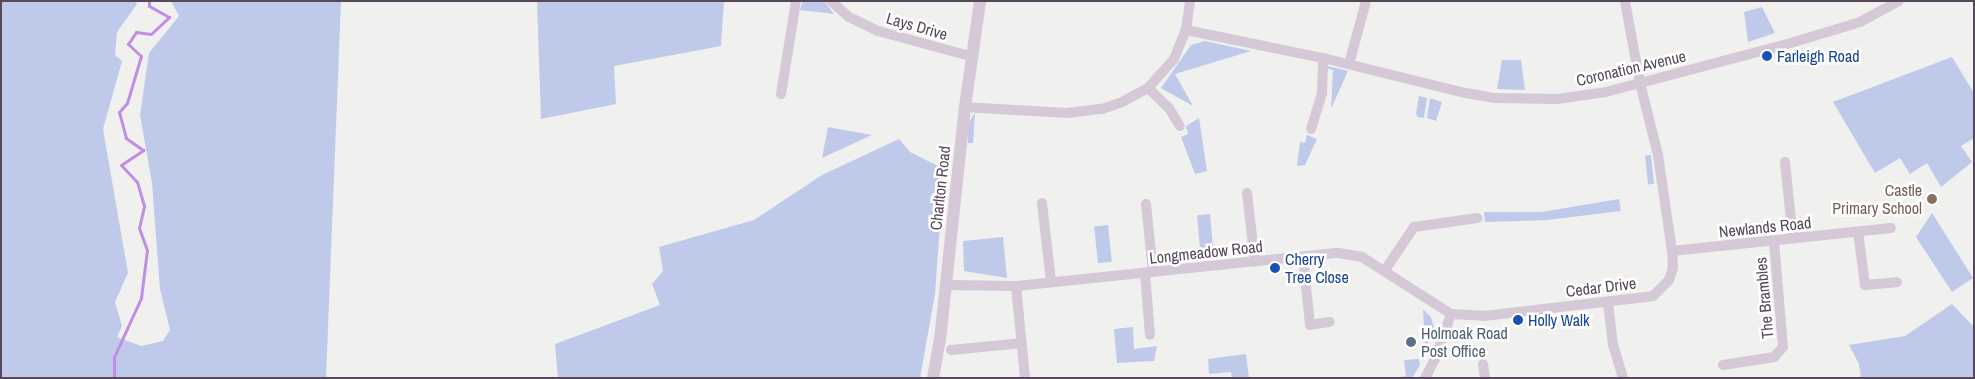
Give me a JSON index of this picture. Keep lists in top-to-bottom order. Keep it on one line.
{"streets":{"street":["Lays Drive","Coronation Avenue","Charlton Road","Newlands Road","Longmeadow Road","Cedar Drive","The Brambles"]},"crossings":[["Lays Drive","Charlton Road"],["Coronation Avenue","Cedar Drive"],["Charlton Road","Longmeadow Road"],["Newlands Road","Cedar Drive"],["Newlands Road","The Brambles"],["Longmeadow Road","Cedar Drive"]],"places":["Farleigh Road","Castle Primary School","Cherry Tree Close","Holly Walk","Holmoak Road Post Office"]}
